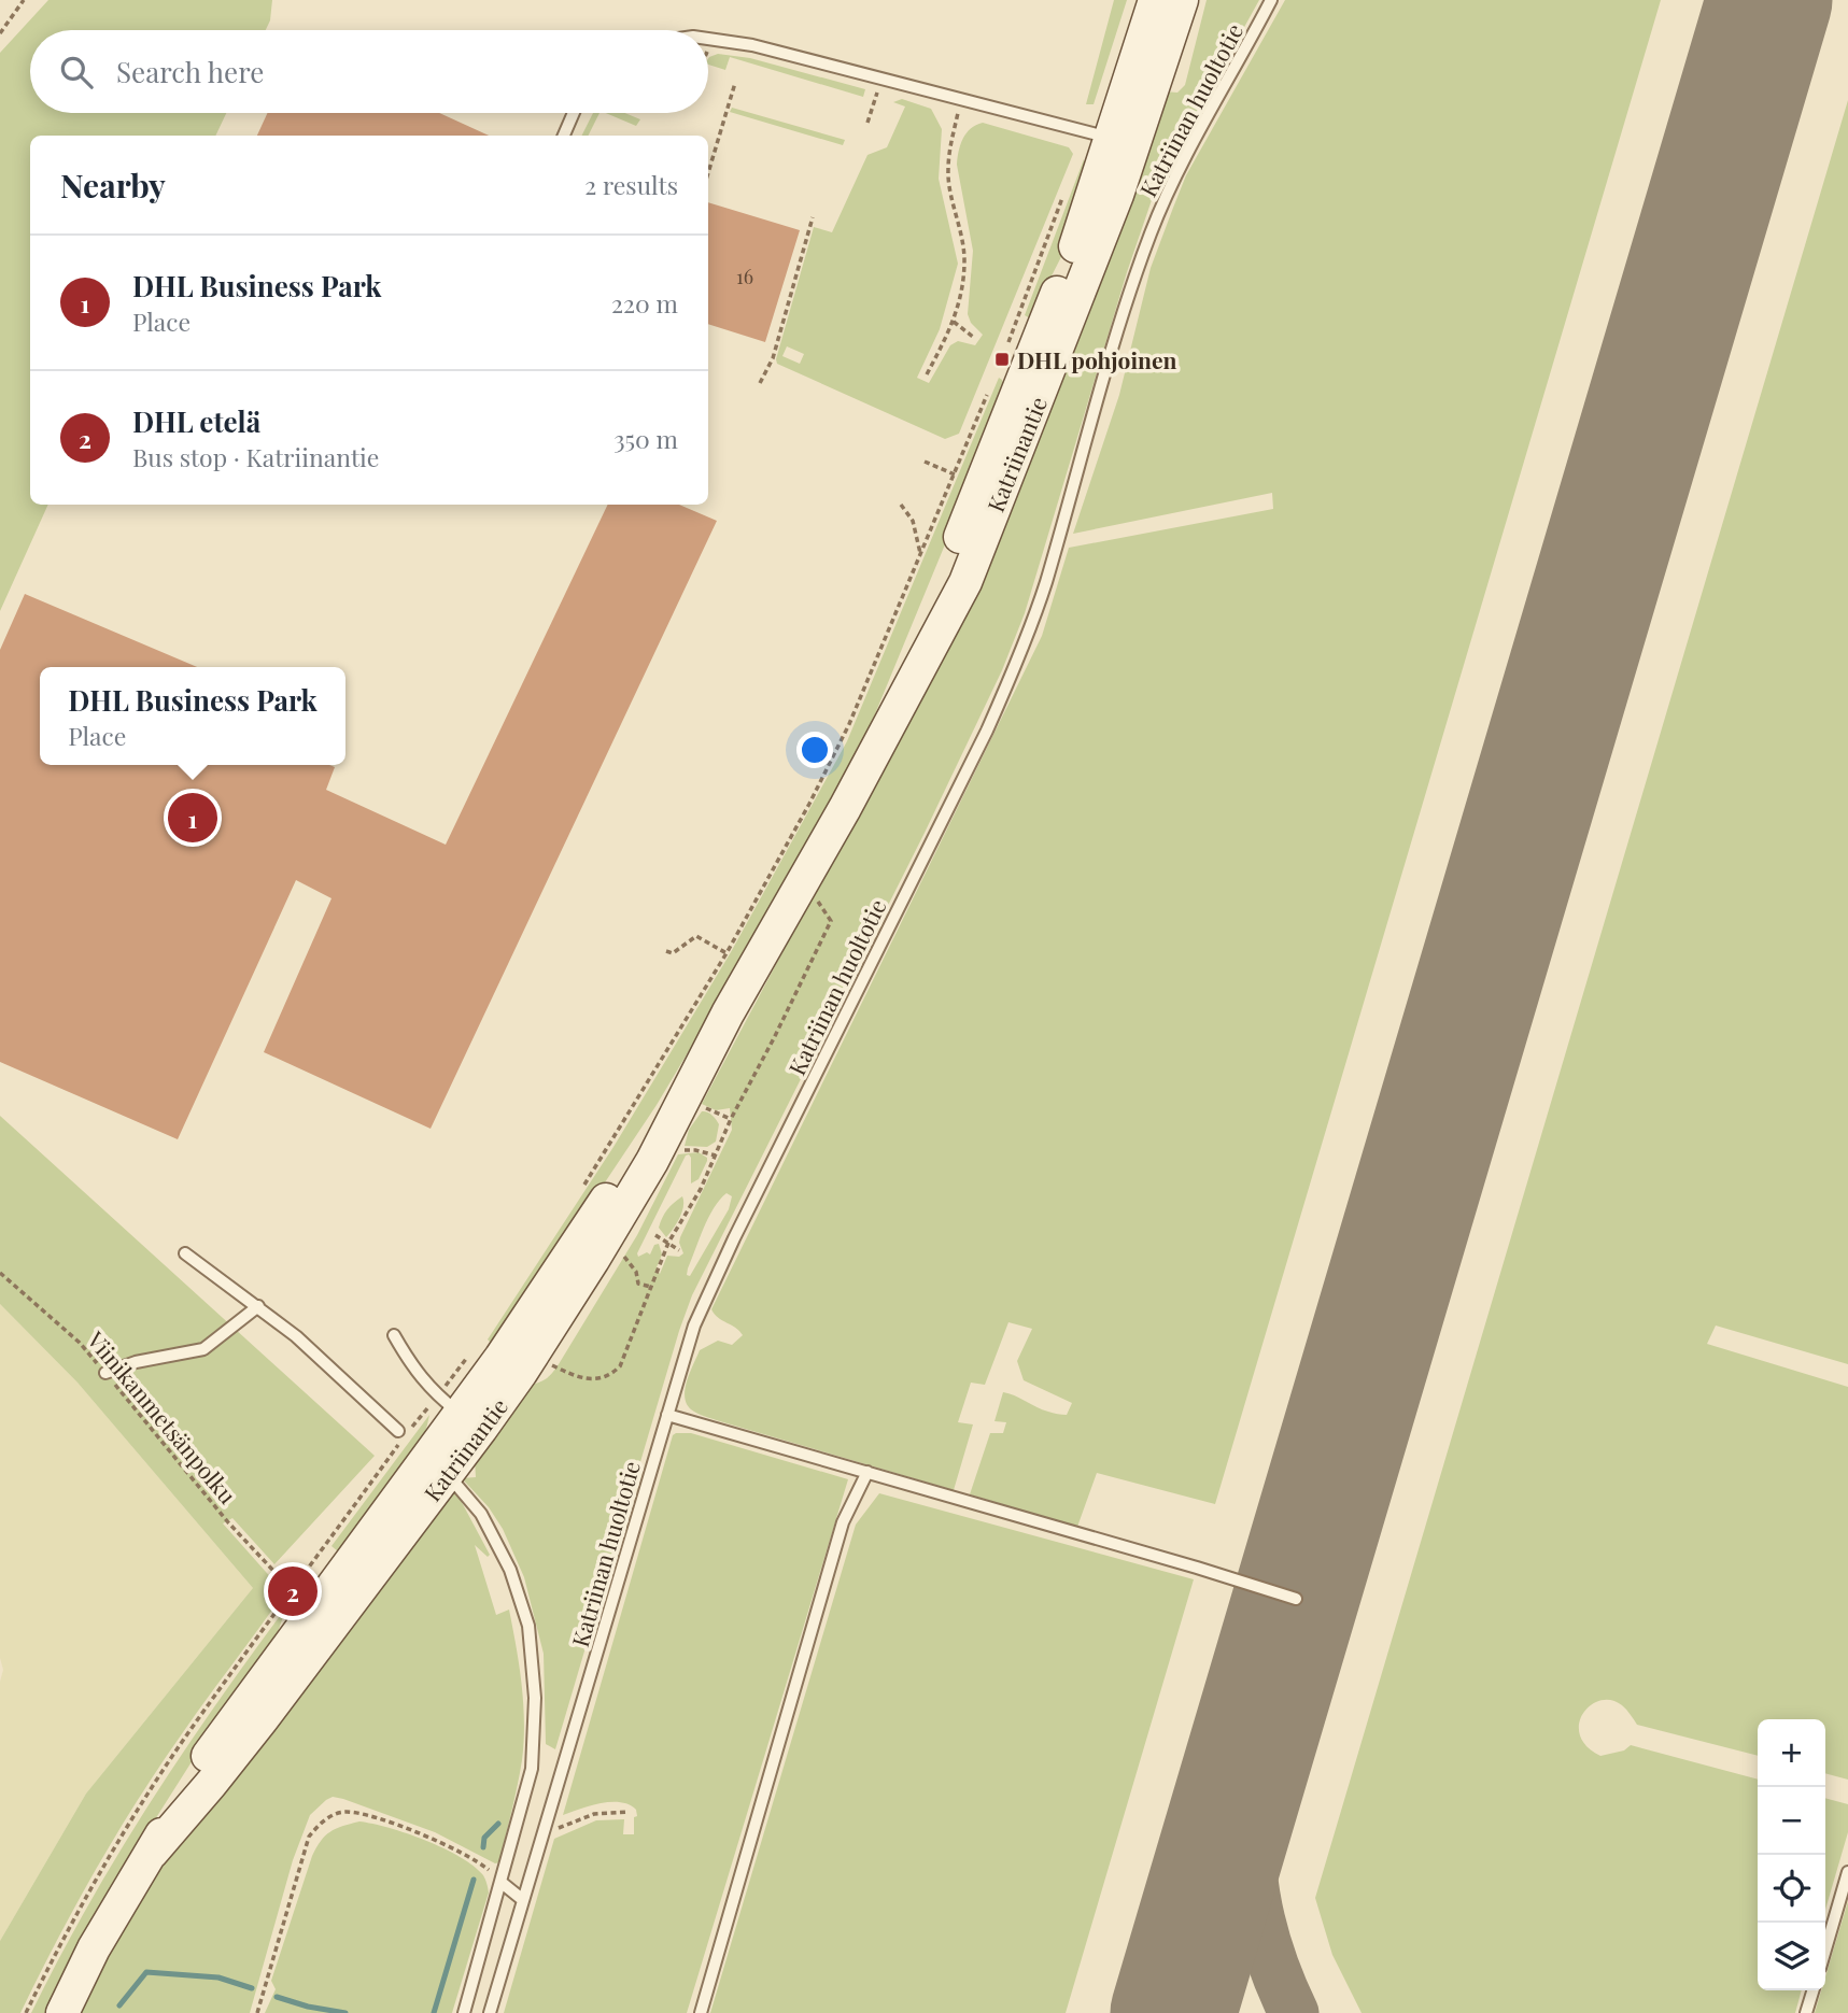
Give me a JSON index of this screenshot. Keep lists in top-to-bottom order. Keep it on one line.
{"streets":{"main road":["Katriinantie"],"lane":["Katriinan huoltotie"],"path":["Viinikanmetsänpolku"]},"places":{"transit":["DHL pohjoinen"]},"house_numbers":["16"],"page":{"search":"Search here","heading":["Nearby","2 results"],"list":[{"mark":"1","name":"DHL Business Park","note":"Place","value":"220 m"},{"mark":"2","name":"DHL etelä","note":"Bus stop · Katriinantie","value":"350 m"}],"popup":["DHL Business Park","Place"],"pins":["1","2"],"map_buttons":["+","−"]}}
